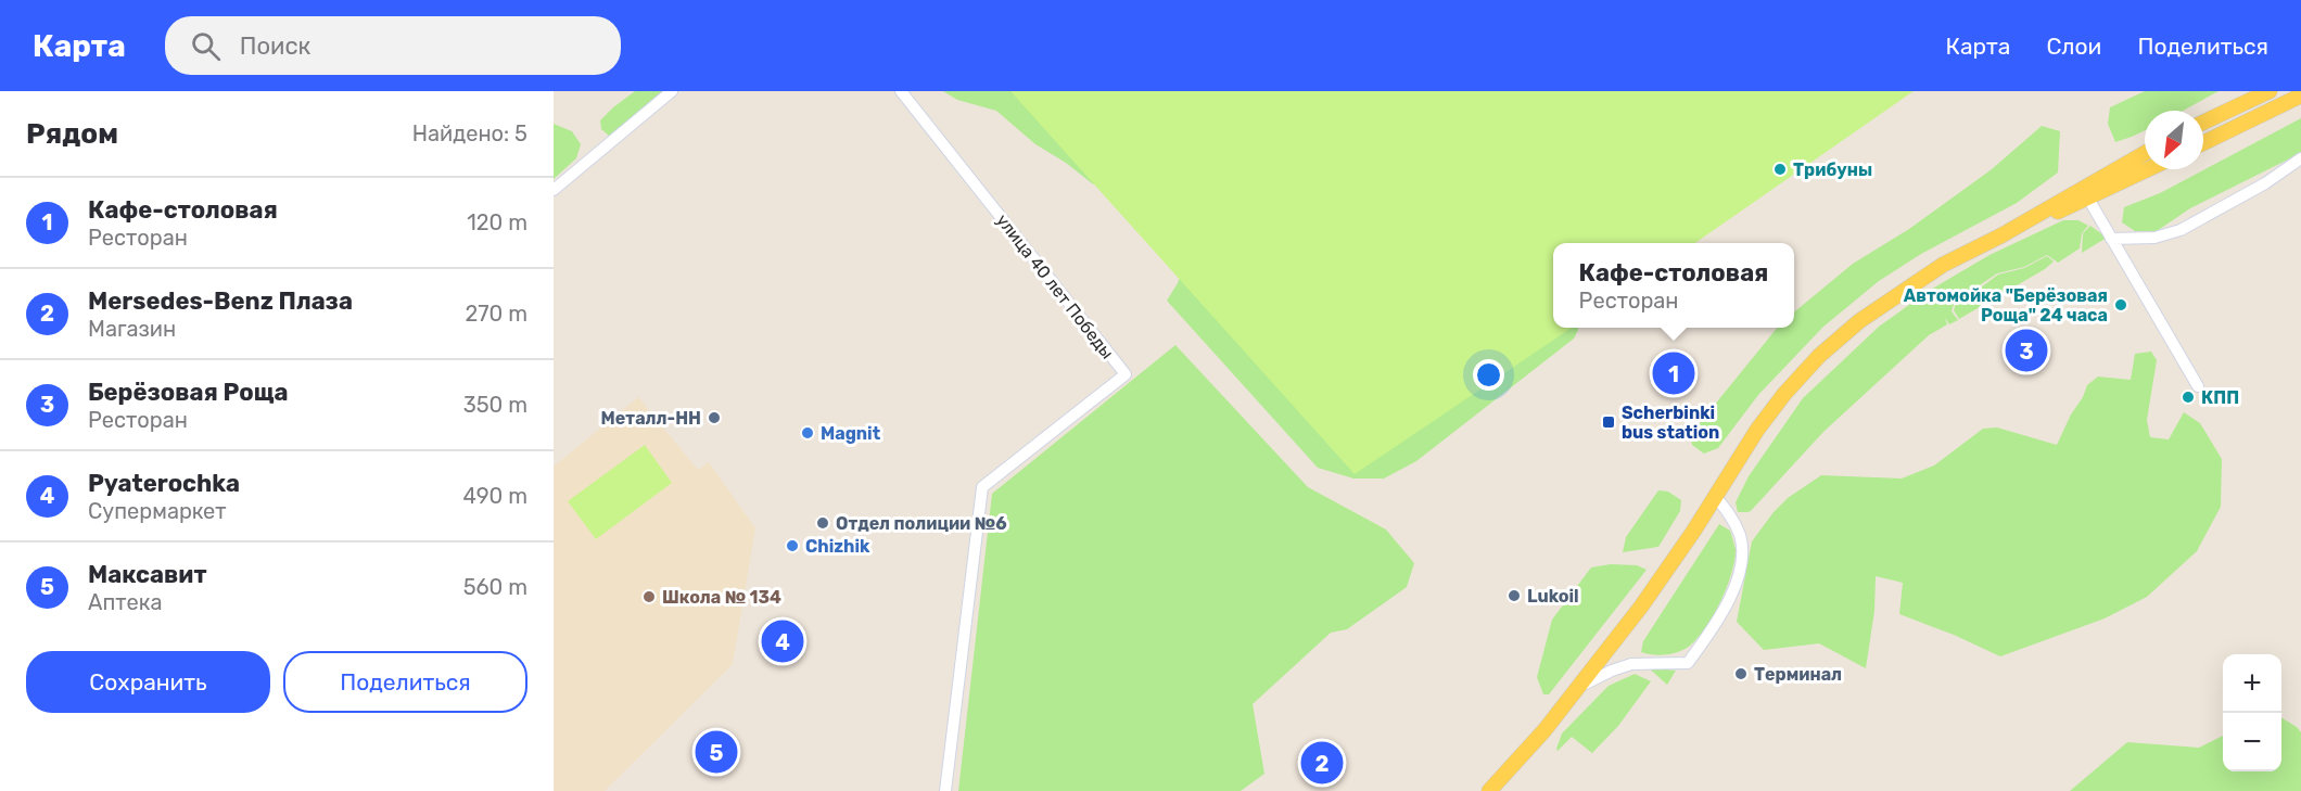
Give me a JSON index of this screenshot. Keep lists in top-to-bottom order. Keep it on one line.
{"streets":{"street":["улица 40 лет Победы"]},"places":{"other":["Трибуны","Автомойка \"Берёзовая Роща\" 24 часа","КПП","Металл-НН","Magnit","Отдел полиции №6","Chizhik","Lukoil","Школа № 134","Терминал"],"transit":["Scherbinki bus station"]},"north":"bottom left","page":{"header":"Карта","search":"Поиск","nav":["Карта","Слои","Поделиться"],"heading":["Рядом","Найдено: 5"],"list":[{"mark":"1","name":"Кафе-столовая","note":"Ресторан","value":"120 m"},{"mark":"2","name":"Mersedes-Benz Плаза","note":"Магазин","value":"270 m"},{"mark":"3","name":"Берёзовая Роща","note":"Ресторан","value":"350 m"},{"mark":"4","name":"Pyaterochka","note":"Супермаркет","value":"490 m"},{"mark":"5","name":"Максавит","note":"Аптека","value":"560 m"}],"popup":["Кафе-столовая","Ресторан"],"pins":["3","1","4","5","2"],"buttons":["Сохранить","Поделиться"],"map_buttons":["+","−"]}}
